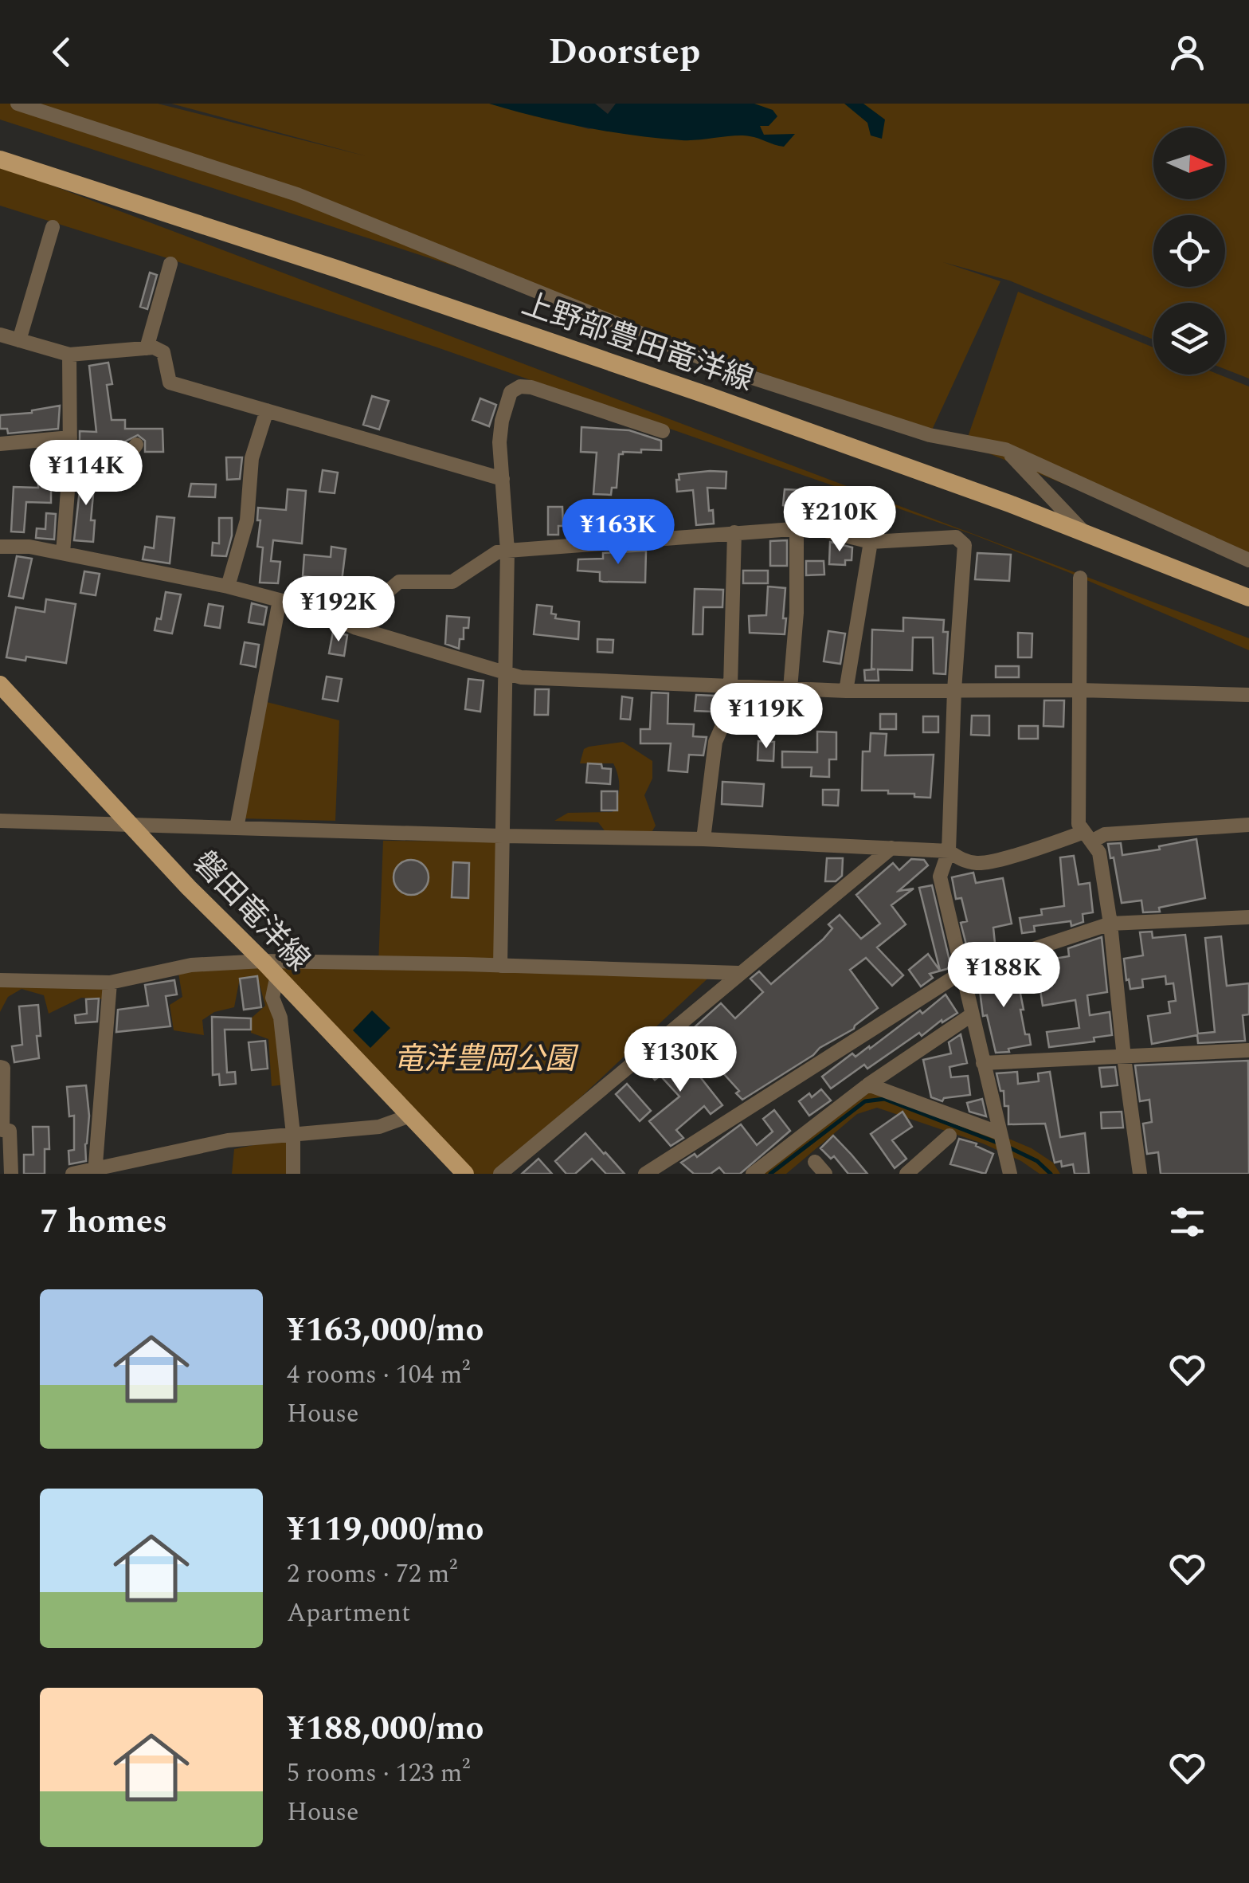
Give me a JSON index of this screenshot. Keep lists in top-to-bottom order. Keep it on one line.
{"streets":{"main road":["上野部豊田竜洋線","磐田竜洋線"]},"parks":["竜洋豊岡公園"],"north":"right","page":{"header":"Doorstep","price":["¥114K","¥210K","¥163K","¥192K","¥119K","¥188K","¥130K"],"heading":"7 homes","list":[{"name":"¥163,000/mo","note":"4 rooms · 104 m² · House"},{"name":"¥119,000/mo","note":"2 rooms · 72 m² · Apartment"},{"name":"¥188,000/mo","note":"5 rooms · 123 m² · House"}]}}
